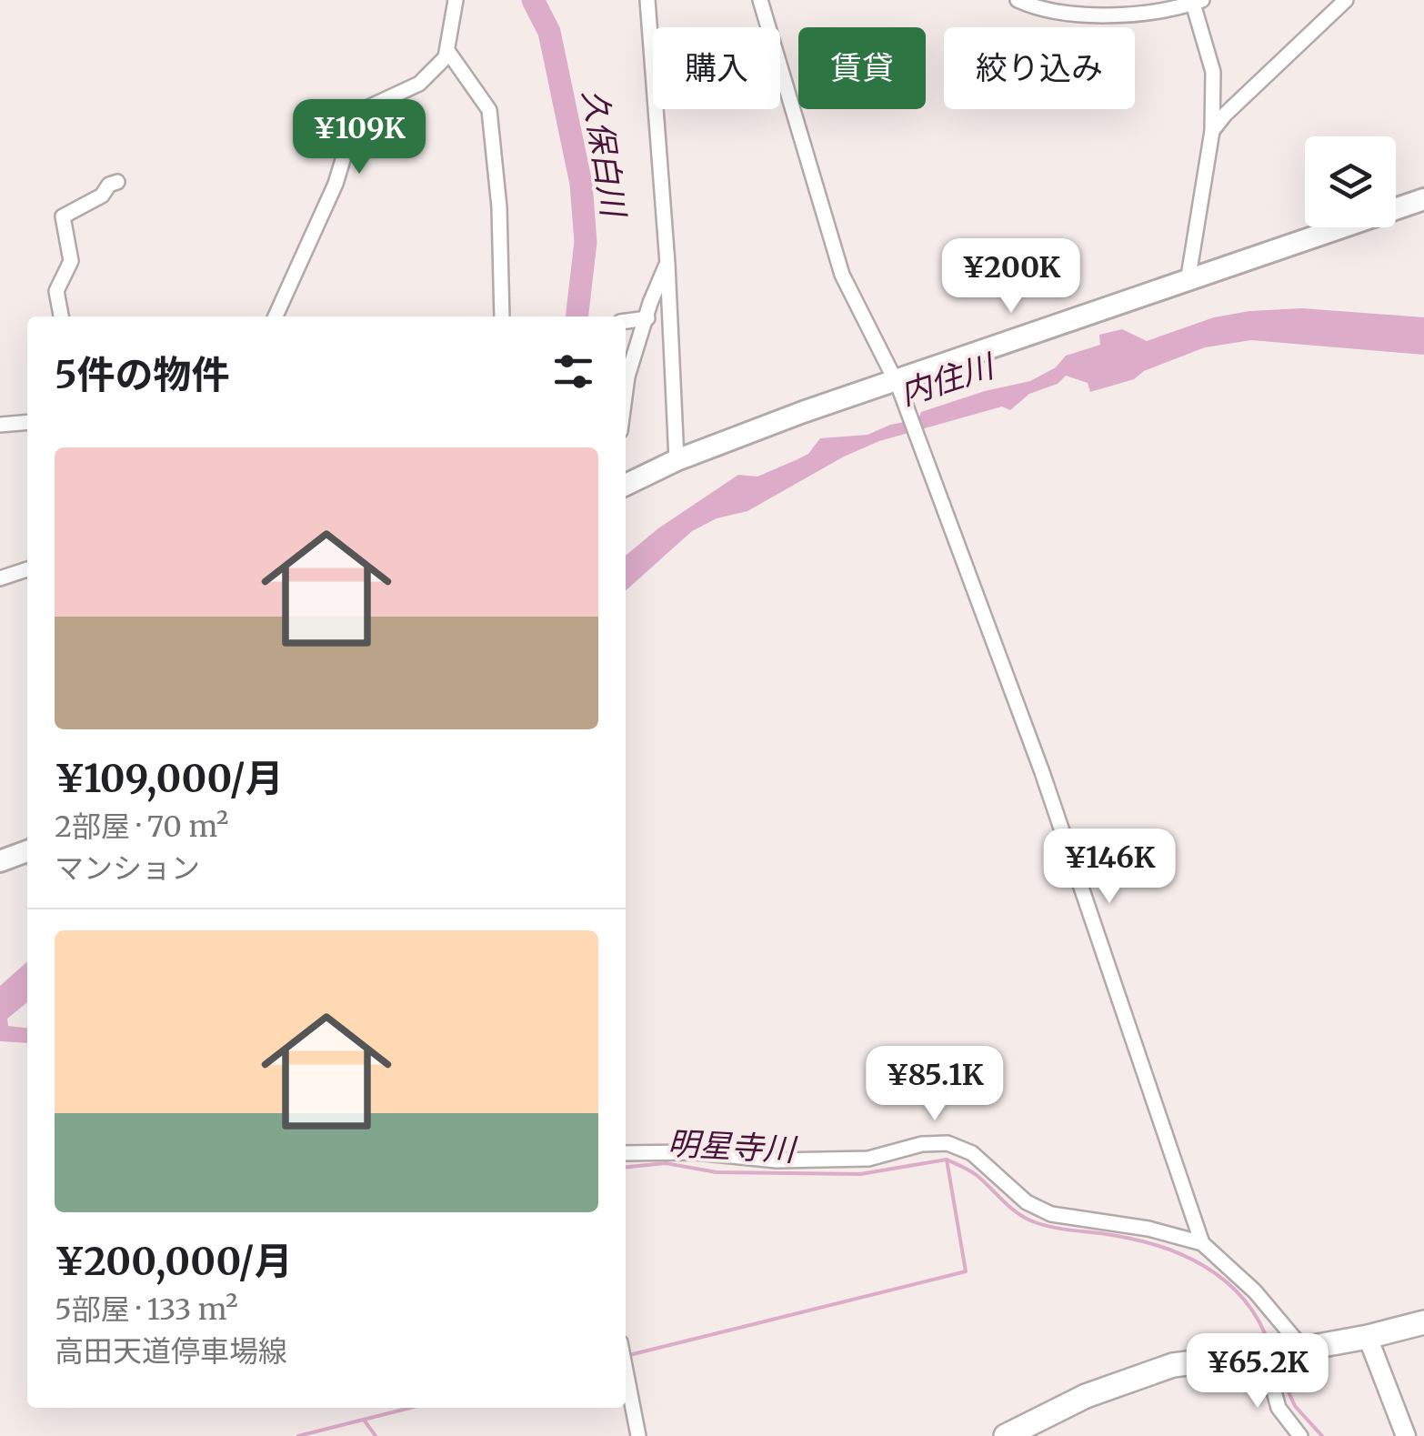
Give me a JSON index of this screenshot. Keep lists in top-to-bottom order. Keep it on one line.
{"water":["久保白川","内住川","明星寺川"],"page":{"chip":["購入","賃貸","絞り込み"],"price":["¥109K","¥200K","¥146K","¥85.1K","¥65.2K"],"heading":"5件の物件","list":[{"name":"¥109,000/月","note":"2部屋 · 70 m² · マンション"},{"name":"¥200,000/月","note":"5部屋 · 133 m² · 高田天道停車場線"}]}}
